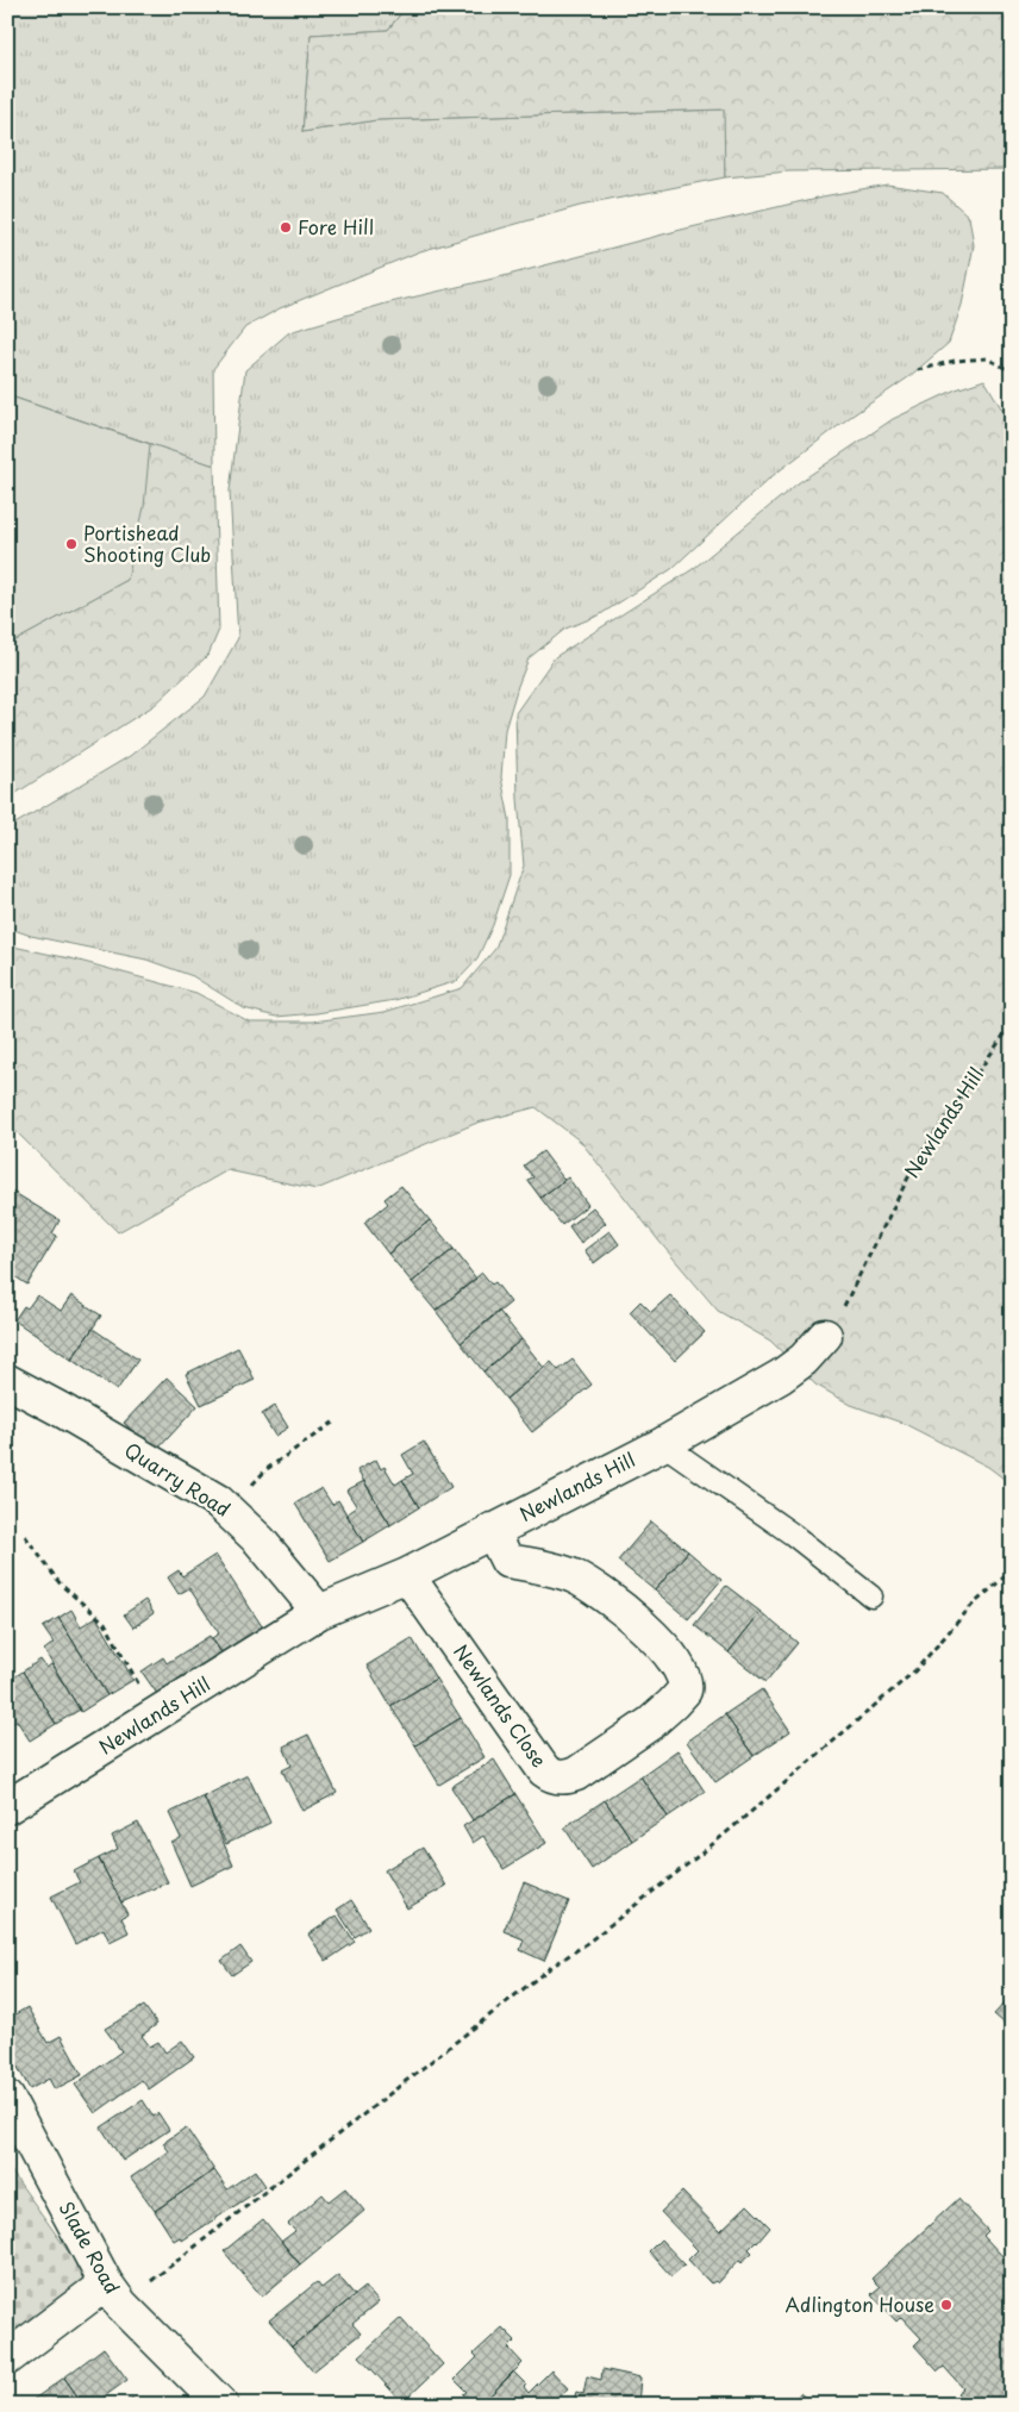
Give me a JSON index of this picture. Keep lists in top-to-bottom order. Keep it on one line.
{"streets":{"street":["Newlands Hill","Quarry Road","Newlands Close","Slade Road"]},"crossings":[["Newlands Hill","Quarry Road"],["Newlands Hill","Newlands Close"]],"places":["Fore Hill","Portishead Shooting Club","Adlington House"]}
